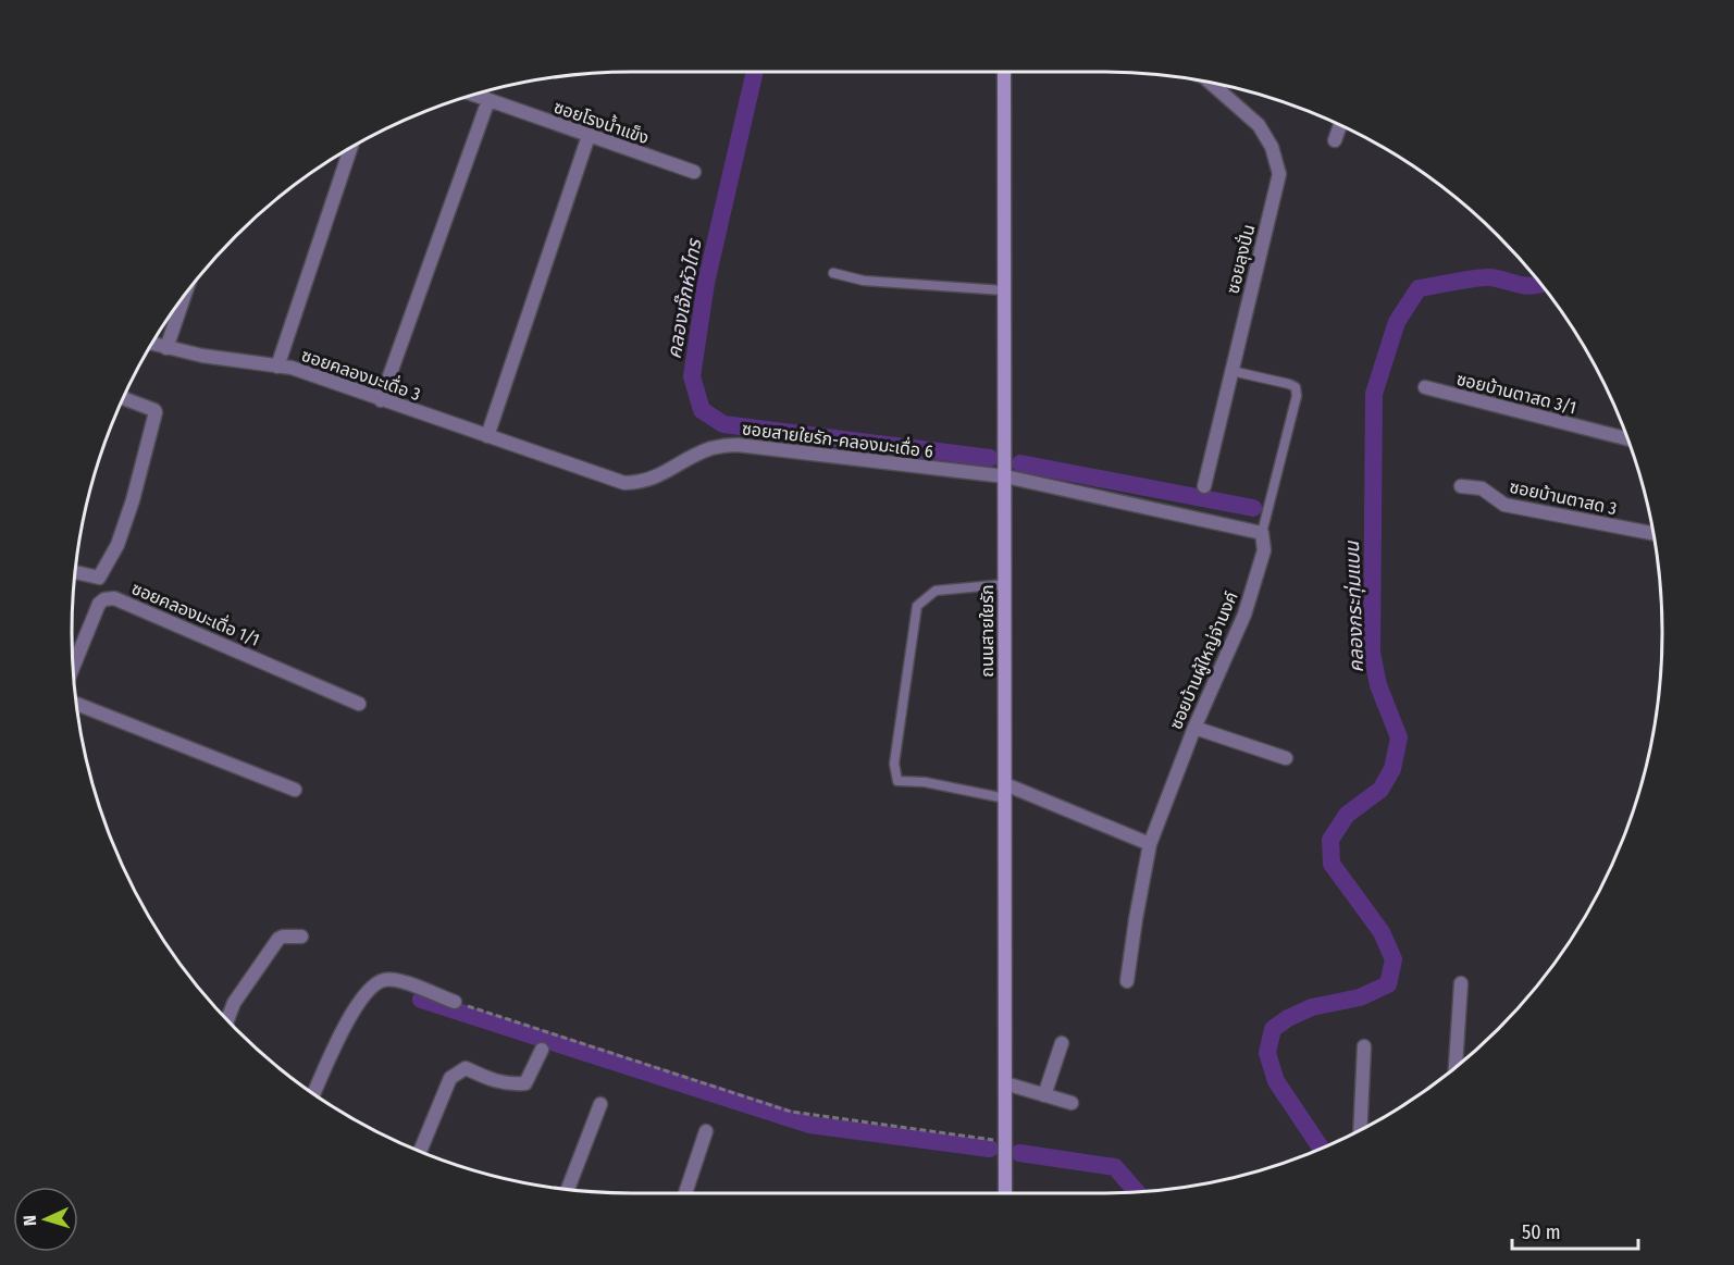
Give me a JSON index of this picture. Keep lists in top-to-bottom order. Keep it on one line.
{"streets":{"street":["ซอยโรงน้ำแข็ง","ซอยลุงปั่น","ซอยคลองมะเดื่อ 3","ซอยบ้านตาสด 3/1","ซอยสายใยรัก-คลองมะเดื่อ 6","ซอยบ้านตาสด 3","ซอยคลองมะเดื่อ 1/1","ถนนสายใยรัก","ซอยบ้านผู้ใหญ่จำนงค์"]},"crossings":[["ซอยคลองมะเดื่อ 3","ซอยสายใยรัก-คลองมะเดื่อ 6"],["ซอยสายใยรัก-คลองมะเดื่อ 6","ถนนสายใยรัก"]],"water":["คลองเจ๊กหัวไทร","คลองกระทุ่มแบน"],"scale_bar":"50 m","north":"left"}
